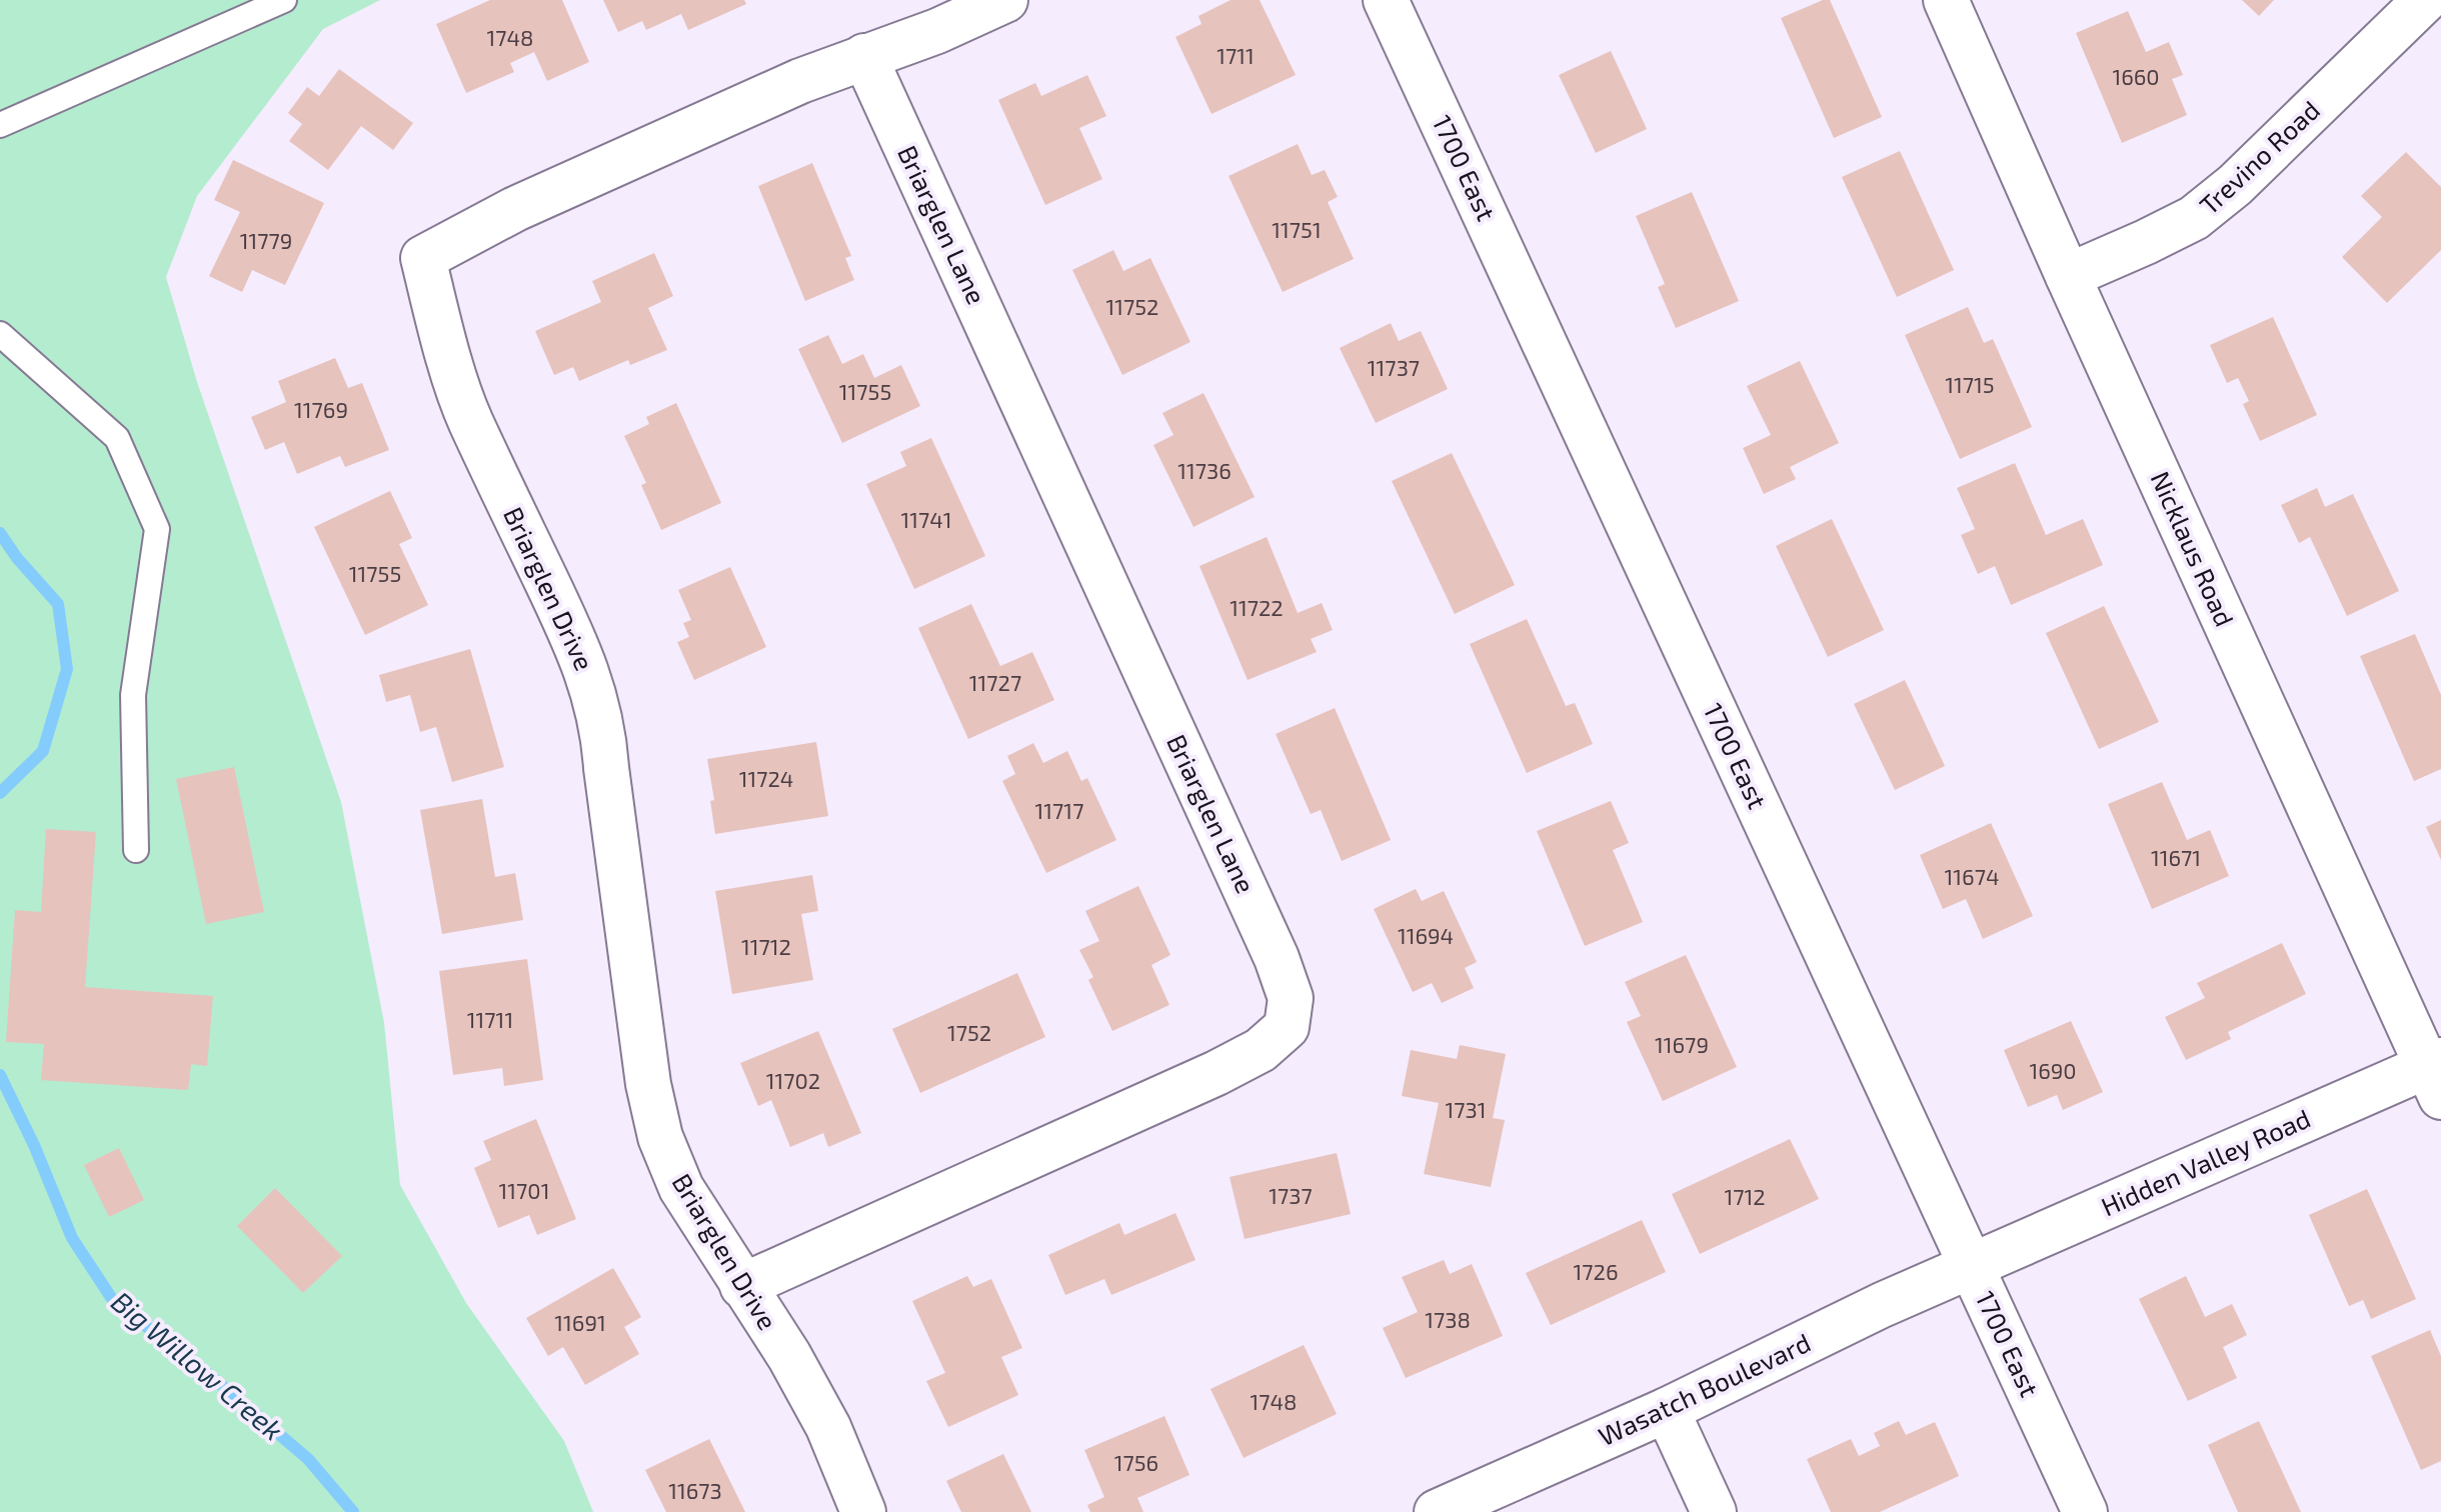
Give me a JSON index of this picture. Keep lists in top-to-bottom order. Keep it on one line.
{"streets":{"street":["Trevino Road","1700 East","Briarglen Lane","Nicklaus Road","Briarglen Drive","Hidden Valley Road","Wasatch Boulevard"]},"crossings":[["Trevino Road","Nicklaus Road"],["1700 East","Hidden Valley Road"],["1700 East","Wasatch Boulevard"],["Briarglen Lane","Briarglen Drive"],["Nicklaus Road","Hidden Valley Road"],["Hidden Valley Road","Wasatch Boulevard"]],"water":["Big Willow Creek"],"house_numbers":["1748","1711","1660","11751","11779","11752","11737","11715","11755","11769","11736","11741","11755","11722","11727","11724","11717","11671","11674","11694","11712","11711","1752","11679","1690","11702","1731","11701","1737","1712","1726","1738","11691","1748","1756","11673"]}
